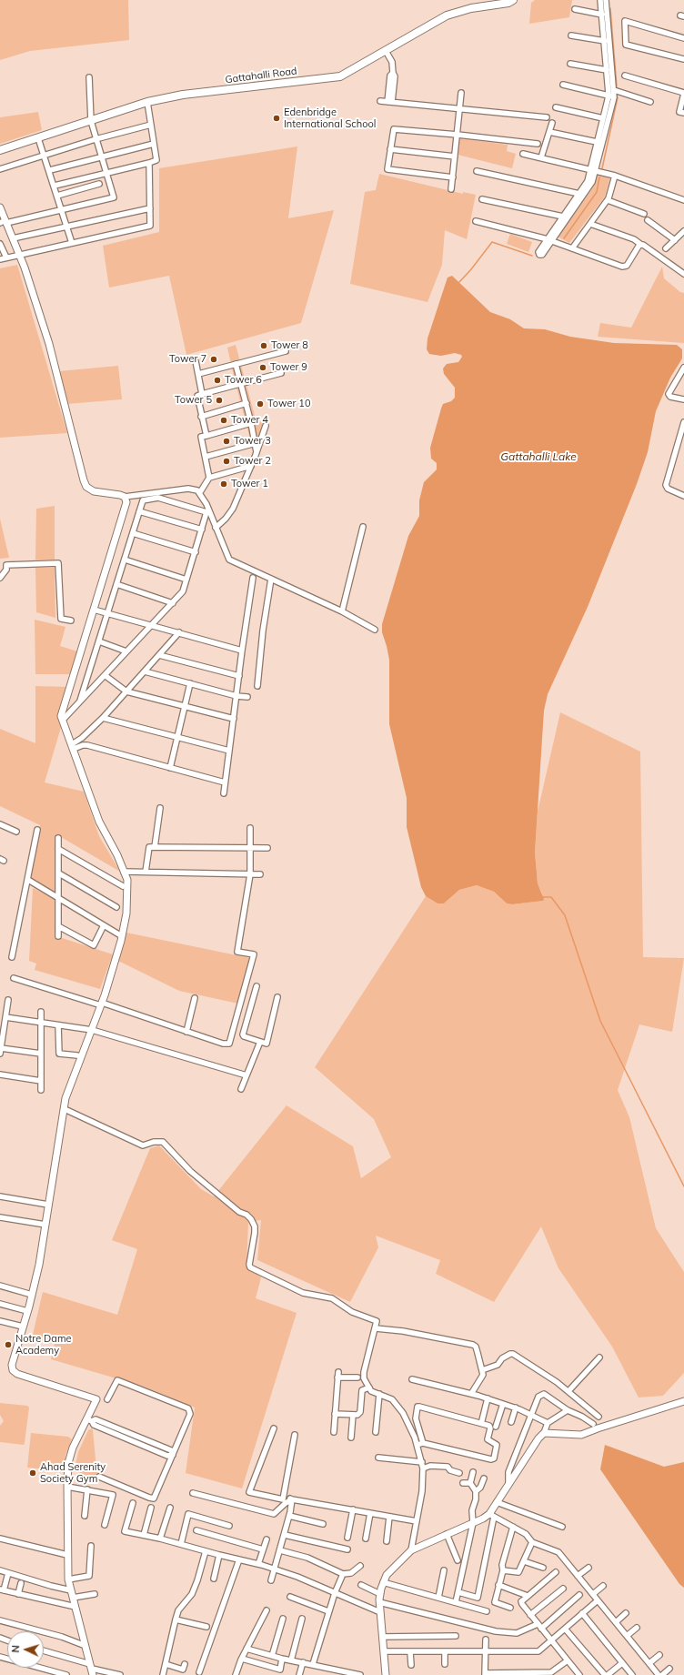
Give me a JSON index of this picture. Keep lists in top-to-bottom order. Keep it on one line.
{"streets":{"main road":["Gattahalli Road"]},"water":["Gattahalli Lake"],"places":["Edenbridge International School","Tower 8","Tower 7","Tower 9","Tower 6","Tower 5","Tower 10","Tower 4","Tower 3","Tower 2","Tower 1","Notre Dame Academy","Ahad Serenity Society Gym"],"north":"left"}
